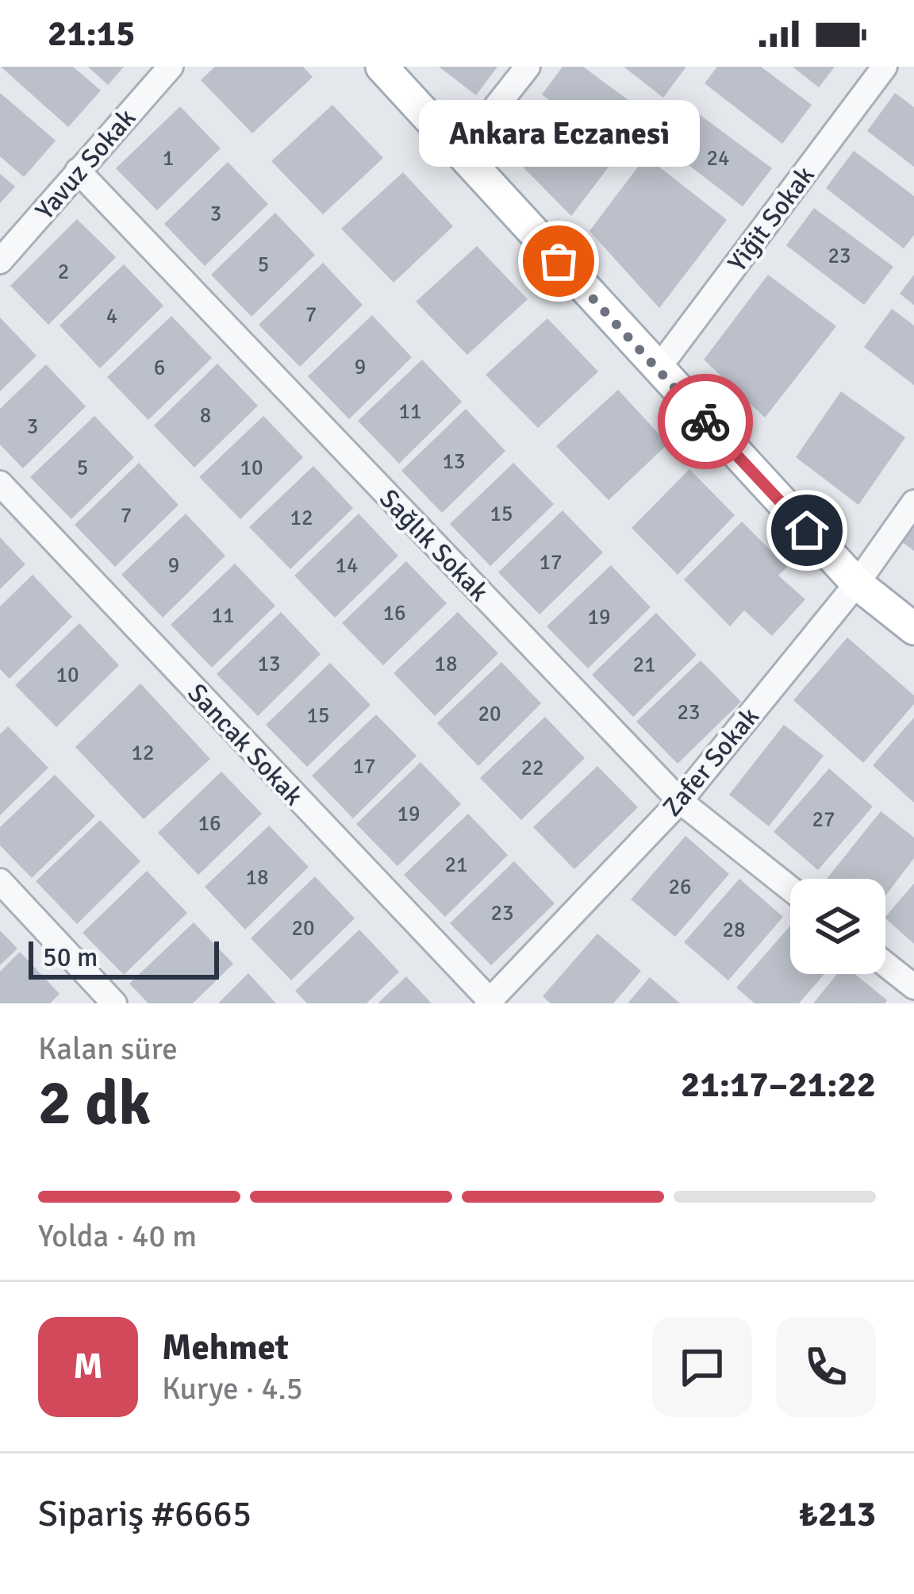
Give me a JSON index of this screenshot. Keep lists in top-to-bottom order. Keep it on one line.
{"streets":{"street":["Yavuz Sokak","Yiğit Sokak","Sağlık Sokak","Sancak Sokak","Zafer Sokak"]},"crossings":[["Yavuz Sokak","Sağlık Sokak"],["Sağlık Sokak","Zafer Sokak"],["Sancak Sokak","Zafer Sokak"]],"places":["Ankara Eczanesi"],"house_numbers":["1","24","3","23","5","2","7","4","9","6","11","8","3","13","5","10","15","7","12","17","9","14","16","11","19","13","18","21","10","23","20","15","12","17","22","19","27","16","21","18","26","23","20","28"],"scale_bar":"50 m","page":{"status":"21:15","bubble":"Ankara Eczanesi","scale":"50 m","heading":["2 dk","Kalan süre","21:17–21:22"],"panel":["Mehmet","Kurye · 4.5","Sipariş #6665","₺213"],"bar":"Yolda · 40 m","round":"M"}}
